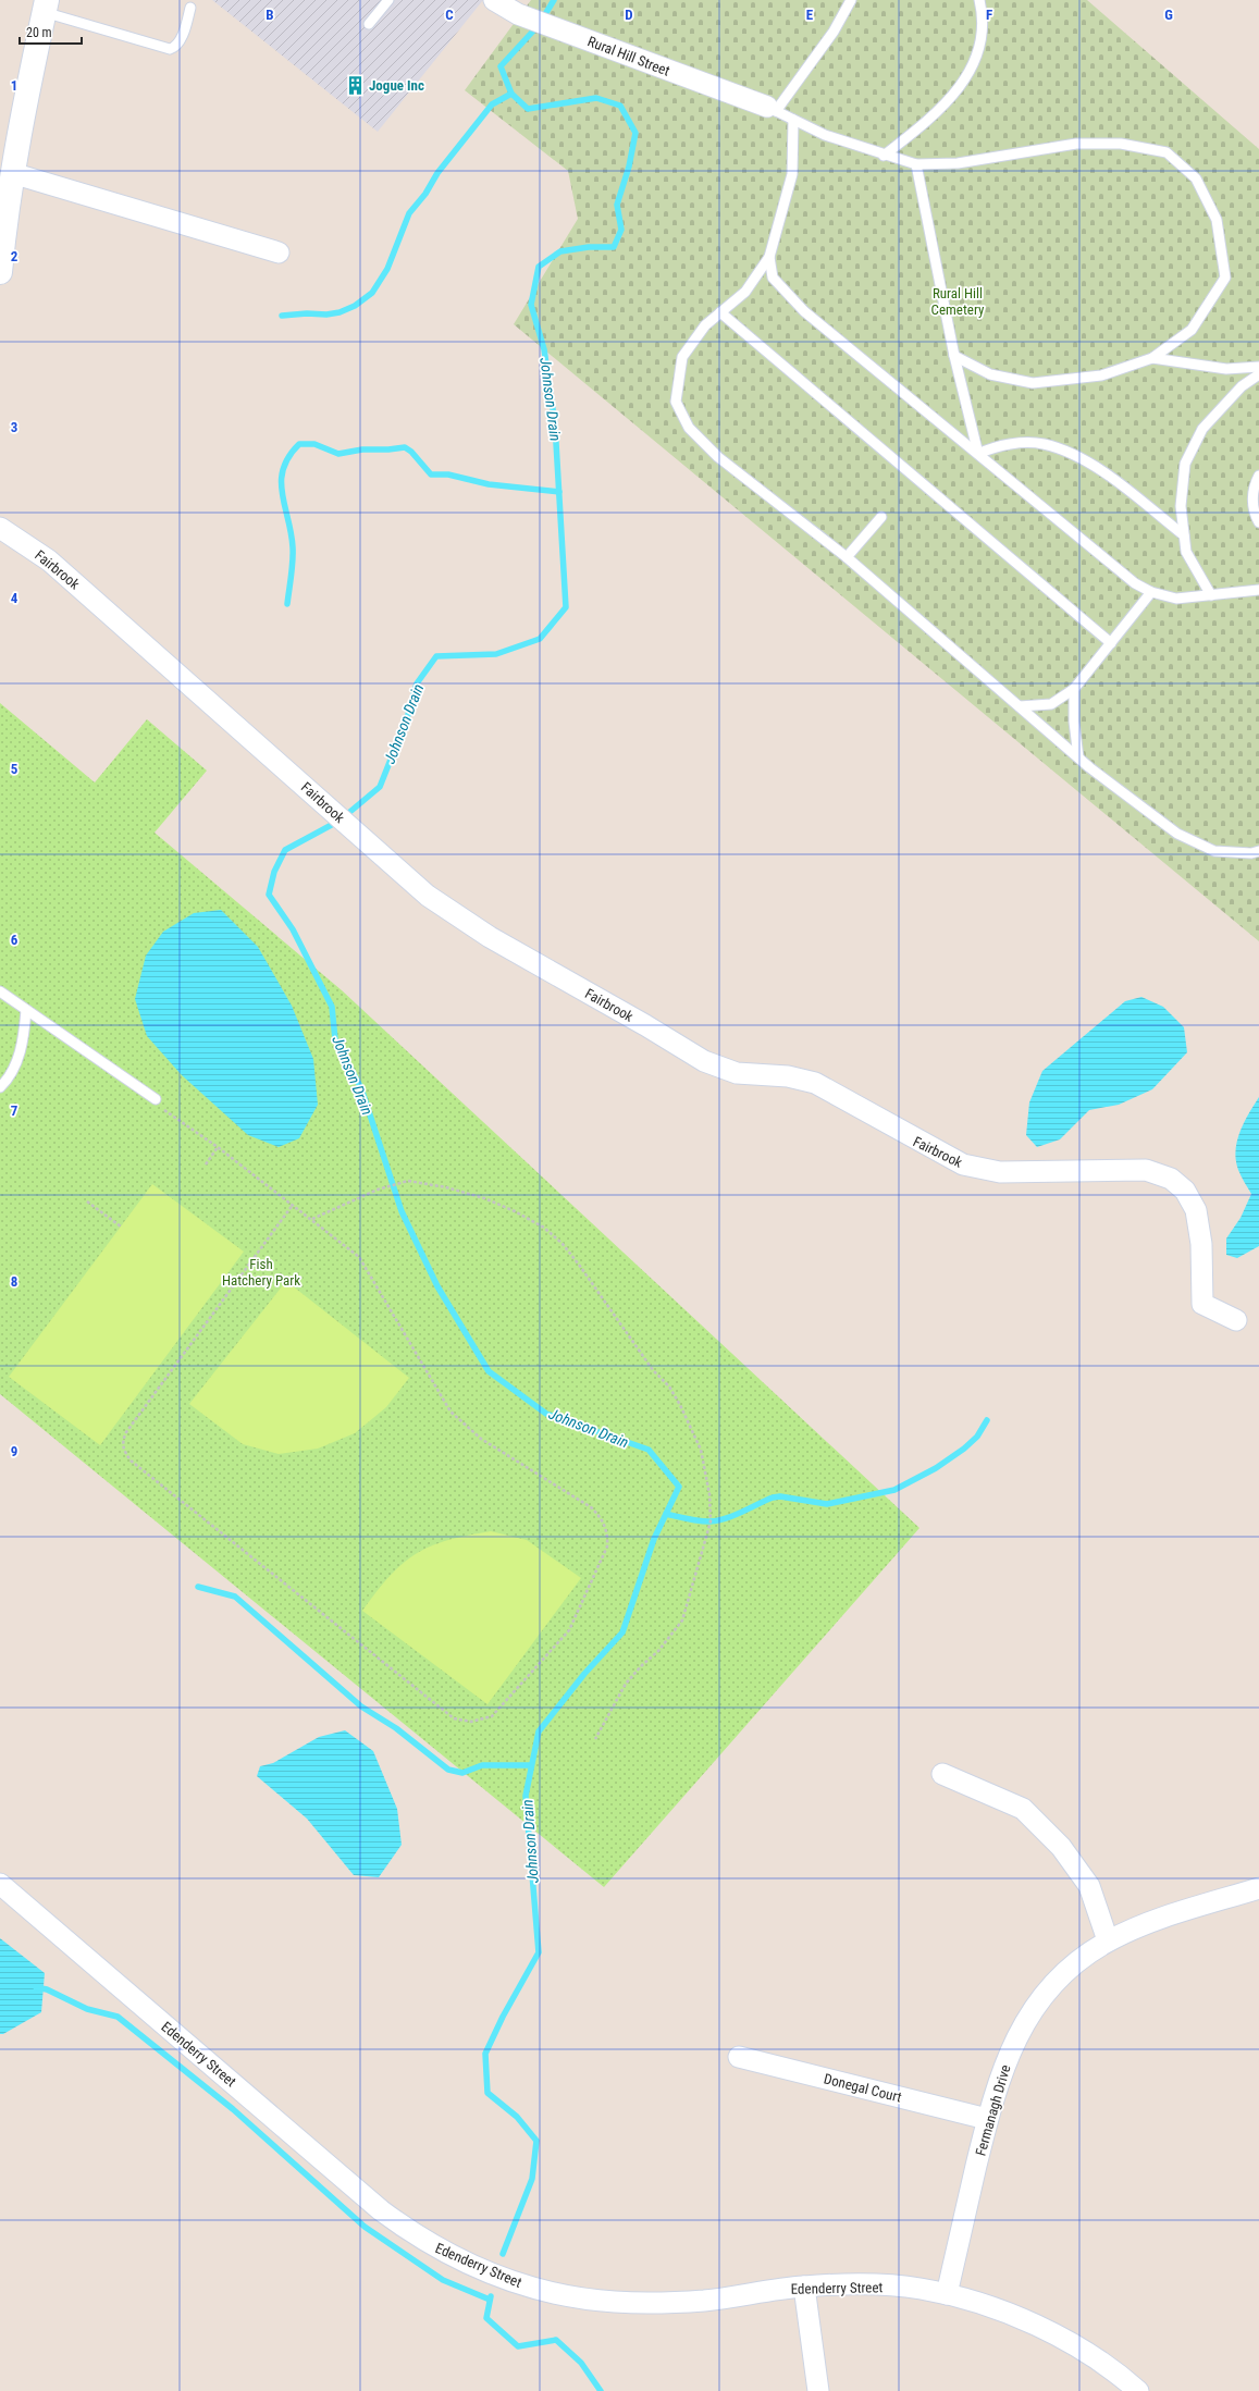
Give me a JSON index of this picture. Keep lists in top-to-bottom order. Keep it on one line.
{"streets":{"street":["Rural Hill Street","Fairbrook","Edenderry Street","Donegal Court","Fermanagh Drive"]},"crossings":[["Edenderry Street","Fermanagh Drive"],["Donegal Court","Fermanagh Drive"]],"water":["Johnson Drain"],"parks":["Rural Hill Cemetery","Fish Hatchery Park"],"places":{"building":["Jogue Inc"]},"scale_bar":"20 m","grid":{"columns":["B","C","D","E","F","G"],"rows":["1","2","3","4","5","6","7","8","9"]}}
